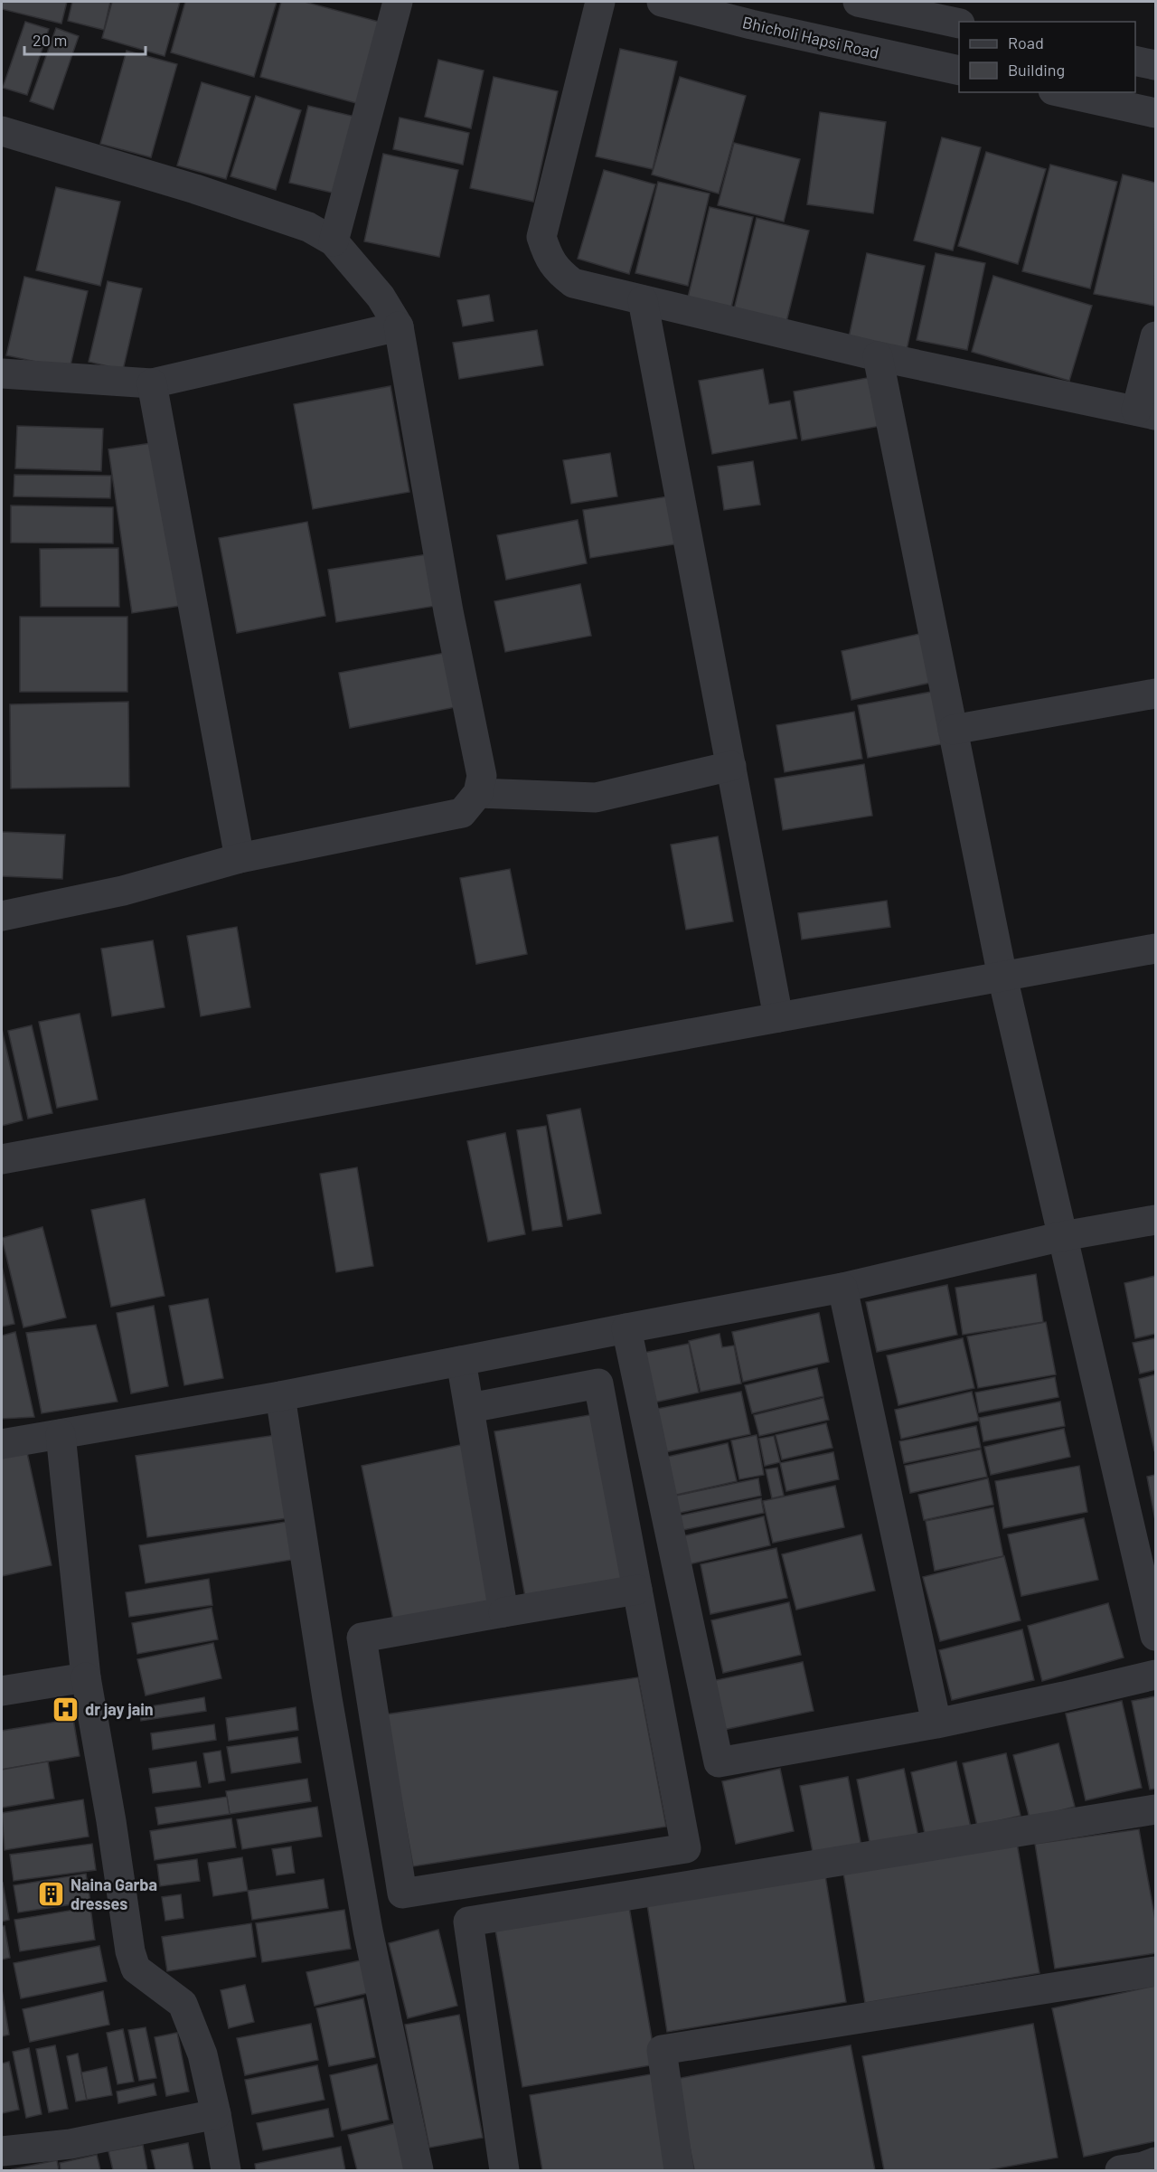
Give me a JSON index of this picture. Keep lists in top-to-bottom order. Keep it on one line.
{"streets":{"street":["Bhicholi Hapsi Road"]},"places":{"hospital":["dr jay jain"],"building":["Naina Garba dresses"]},"legend":["Road","Building"],"scale_bar":"20 m"}
